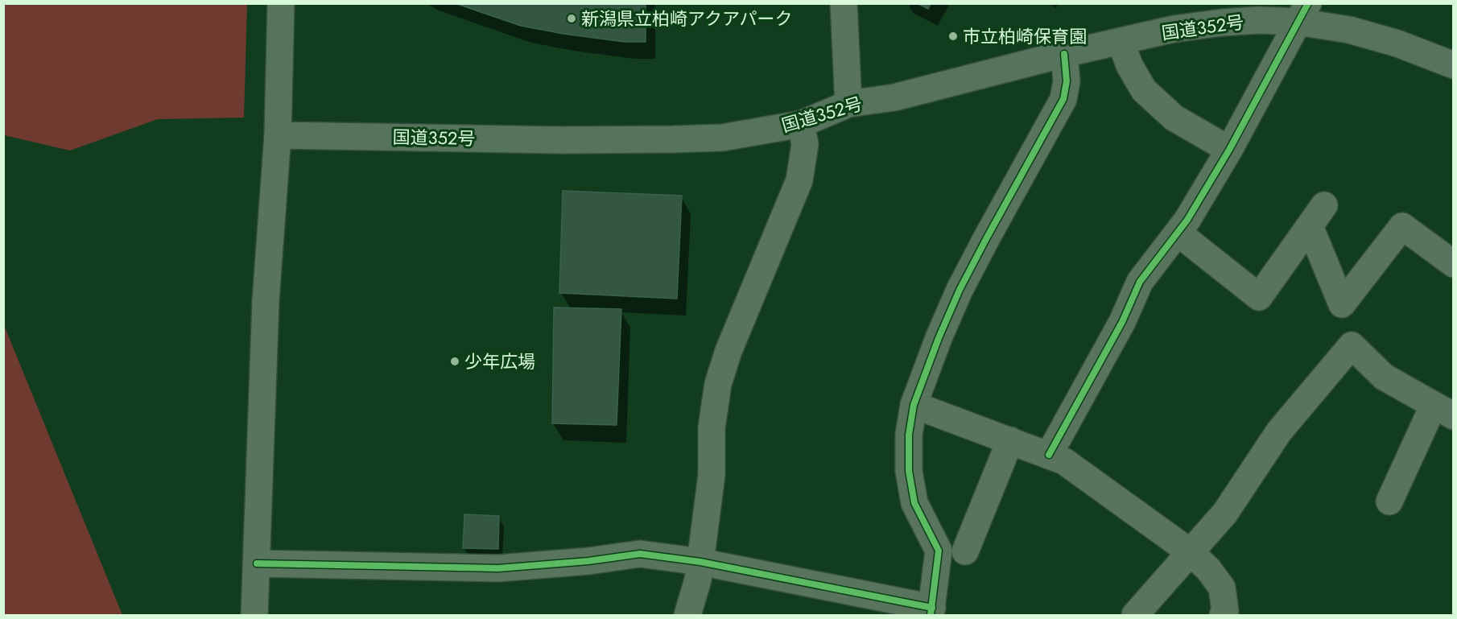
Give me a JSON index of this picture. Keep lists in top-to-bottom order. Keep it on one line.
{"streets":{"highway":["国道352号"]},"places":["新潟県立柏崎アクアパーク","市立柏崎保育園","少年広場"]}
